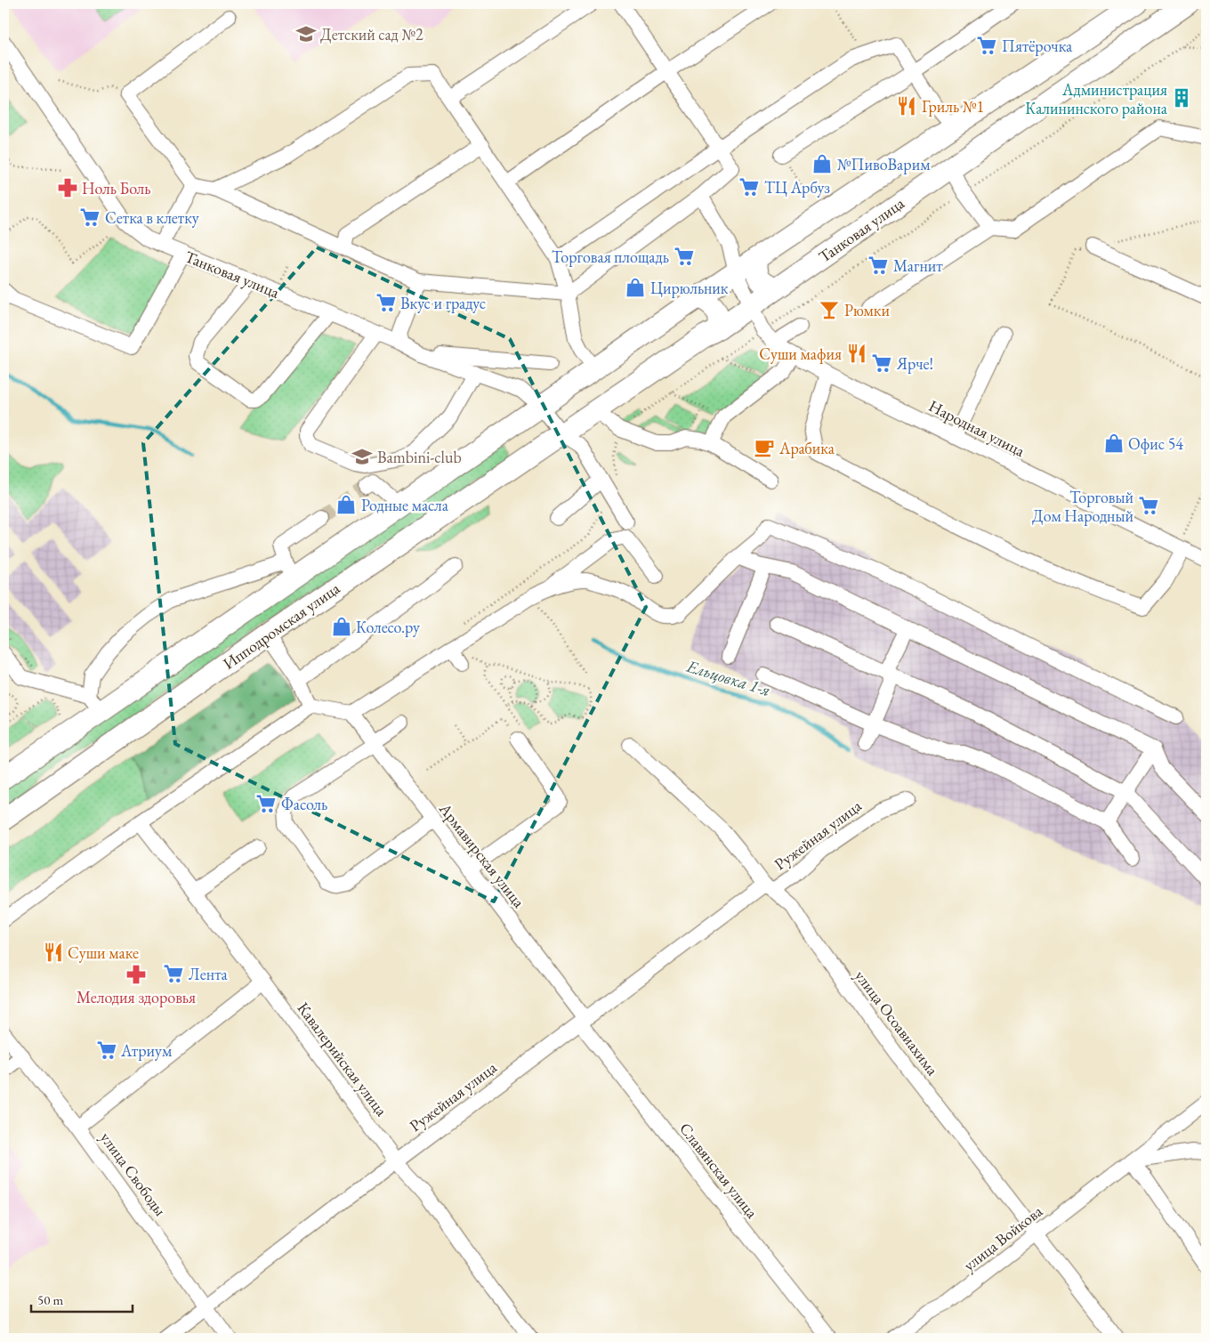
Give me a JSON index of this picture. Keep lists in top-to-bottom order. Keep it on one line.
{"streets":{"highway":["Танковая улица","Ипподромская улица"],"street":["Народная улица","Ружейная улица","Армавирская улица","улица Осоавиахима","Кавалерийская улица","Славянская улица","улица Свободы","улица Войкова"]},"crossings":[["Танковая улица","Народная улица"],["Танковая улица","Ипподромская улица"],["Ружейная улица","Армавирская улица"],["Ружейная улица","улица Осоавиахима"],["Ружейная улица","Кавалерийская улица"],["Ружейная улица","Славянская улица"],["Ружейная улица","улица Свободы"],["Армавирская улица","Славянская улица"],["улица Осоавиахима","улица Войкова"]],"water":["Ельцовка 1-я"],"places":{"school or university":["Детский сад №2","Bambini-club"],"supermarket":["Пятёрочка","ТЦ Арбуз","Сетка в клетку","Торговая площадь","Магнит","Вкус и градус","Ярче!","Торговый Дом Народный","Фасоль","Лента","Атриум"],"building":["Администрация Калининского района"],"restaurant":["Гриль №1","Суши мафия","Суши маке"],"shop":["№ПивоВарим","Цирюльник","Офис 54","Родные масла","Колесо.ру"],"pharmacy":["Ноль Боль","Мелодия здоровья"],"bar":["Рюмки"],"cafe":["Арабика"]},"scale_bar":"50 m"}
